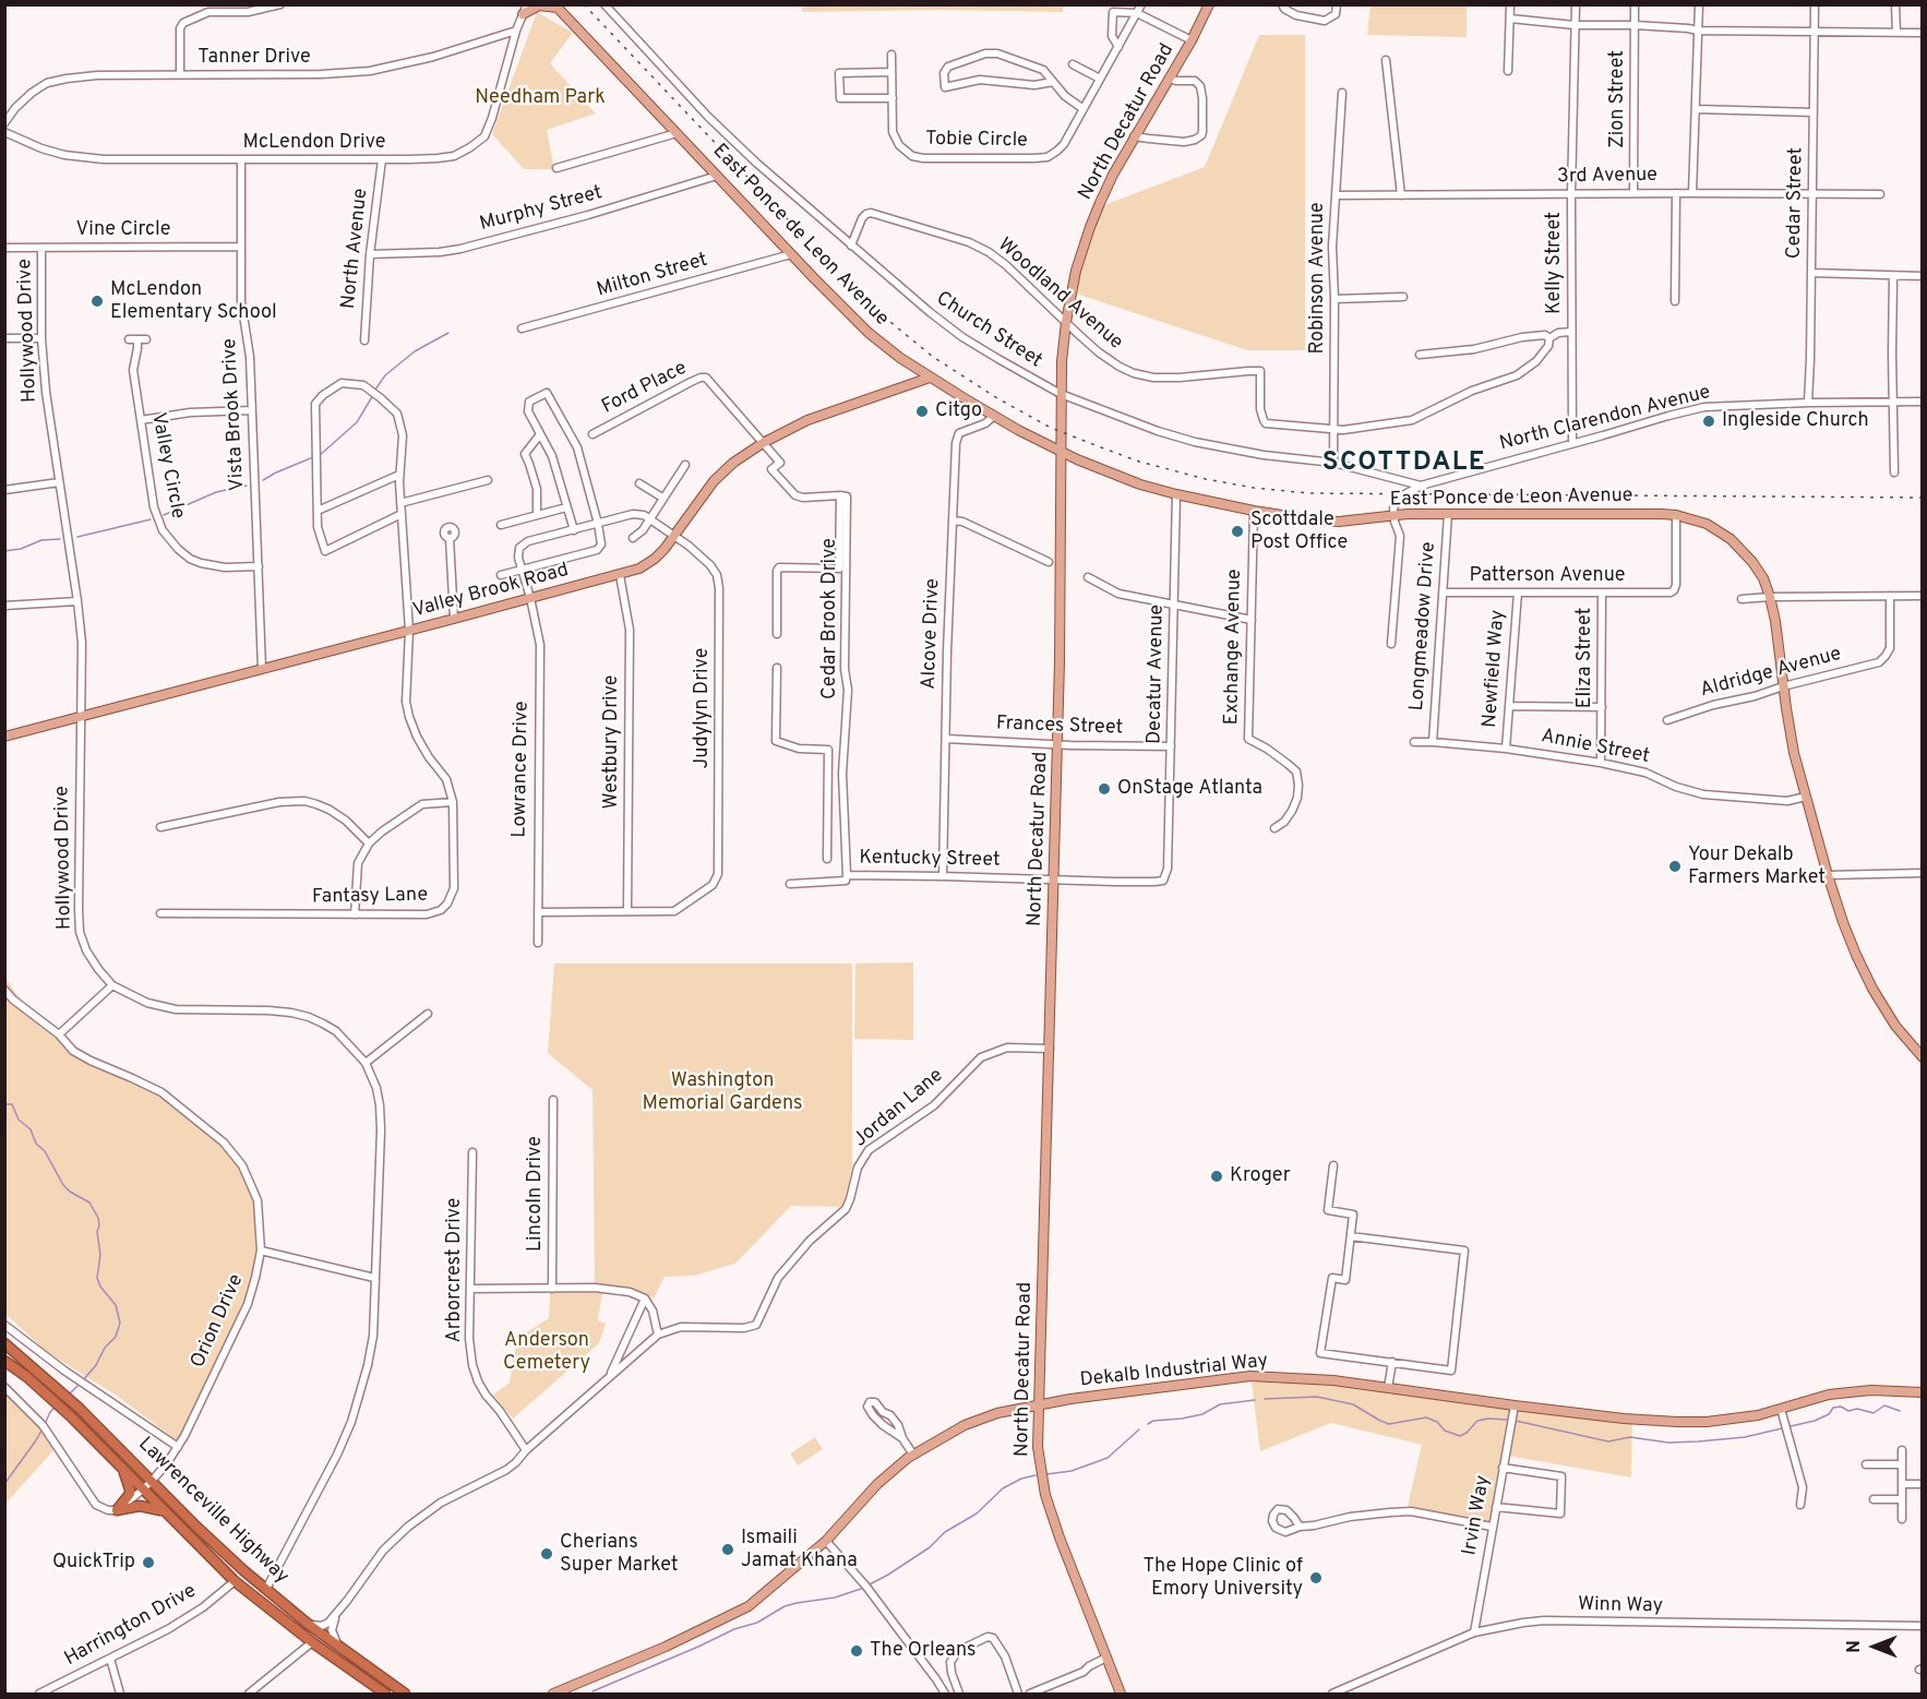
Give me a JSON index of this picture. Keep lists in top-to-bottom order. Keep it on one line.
{"streets":{"highway":["Lawrenceville Highway"],"main road":["North Decatur Road","East Ponce de Leon Avenue","Valley Brook Road","Dekalb Industrial Way"],"street":["Tanner Drive","Zion Street","Tobie Circle","McLendon Drive","3rd Avenue","Cedar Street","Murphy Street","Vine Circle","North Avenue","Kelly Street","Milton Street","Robinson Avenue","Woodland Avenue","Hollywood Drive","Church Street","Ford Place","Vista Brook Drive","North Clarendon Avenue","Valley Circle","Patterson Avenue","Cedar Brook Drive","Longmeadow Drive","Alcove Drive","Exchange Avenue","Eliza Street","Newfield Way","Aldridge Avenue","Decatur Avenue","Judylyn Drive","Frances Street","Westbury Drive","Annie Street","Lowrance Drive","Kentucky Street","Fantasy Lane","Jordan Lane","Lincoln Drive","Arborcrest Drive","Orion Drive","Irvin Way","Winn Way","Harrington Drive"]},"crossings":[["Tanner Drive","McLendon Drive"],["Zion Street","3rd Avenue"],["North Decatur Road","East Ponce de Leon Avenue"],["North Decatur Road","Woodland Avenue"],["North Decatur Road","Church Street"],["North Decatur Road","Frances Street"],["North Decatur Road","Kentucky Street"],["North Decatur Road","Jordan Lane"],["North Decatur Road","Dekalb Industrial Way"],["McLendon Drive","North Avenue"],["McLendon Drive","Vista Brook Drive"],["3rd Avenue","Cedar Street"],["3rd Avenue","Kelly Street"],["3rd Avenue","Robinson Avenue"],["Cedar Street","North Clarendon Avenue"],["Murphy Street","East Ponce de Leon Avenue"],["Murphy Street","North Avenue"],["Vine Circle","Hollywood Drive"],["Vine Circle","Vista Brook Drive"],["East Ponce de Leon Avenue","Milton Street"],["East Ponce de Leon Avenue","North Clarendon Avenue"],["East Ponce de Leon Avenue","Patterson Avenue"],["East Ponce de Leon Avenue","Valley Brook Road"],["East Ponce de Leon Avenue","Longmeadow Drive"],["East Ponce de Leon Avenue","Alcove Drive"],["East Ponce de Leon Avenue","Exchange Avenue"],["East Ponce de Leon Avenue","Aldridge Avenue"],["East Ponce de Leon Avenue","Decatur Avenue"],["East Ponce de Leon Avenue","Annie Street"],["Kelly Street","North Clarendon Avenue"],["Robinson Avenue","Woodland Avenue"],["Robinson Avenue","Church Street"],["Woodland Avenue","Church Street"],["Hollywood Drive","Valley Brook Road"],["Hollywood Drive","Lawrenceville Highway"],["Church Street","North Clarendon Avenue"],["Ford Place","Valley Brook Road"],["Ford Place","Cedar Brook Drive"],["Vista Brook Drive","Valley Circle"],["Vista Brook Drive","Valley Brook Road"],["Patterson Avenue","Longmeadow Drive"],["Patterson Avenue","Eliza Street"],["Patterson Avenue","Newfield Way"],["Valley Brook Road","Cedar Brook Drive"],["Valley Brook Road","Judylyn Drive"],["Valley Brook Road","Westbury Drive"],["Valley Brook Road","Lowrance Drive"],["Valley Brook Road","Fantasy Lane"],["Cedar Brook Drive","Kentucky Street"],["Longmeadow Drive","Annie Street"],["Alcove Drive","Frances Street"],["Alcove Drive","Kentucky Street"],["Eliza Street","Annie Street"],["Newfield Way","Annie Street"],["Decatur Avenue","Frances Street"],["Decatur Avenue","Kentucky Street"],["Judylyn Drive","Westbury Drive"],["Jordan Lane","Arborcrest Drive"],["Orion Drive","Lawrenceville Highway"],["Dekalb Industrial Way","Irvin Way"],["Lawrenceville Highway","Harrington Drive"],["Irvin Way","Winn Way"]],"districts":["SCOTTDALE"],"parks":["Needham Park","Washington Memorial Gardens","Anderson Cemetery"],"places":["McLendon Elementary School","Citgo","Ingleside Church","Scottdale Post Office","OnStage Atlanta","Your Dekalb Farmers Market","Kroger","Ismaili Jamat Khana","Cherians Super Market","QuickTrip","The Hope Clinic of Emory University","The Orleans"],"north":"left"}
